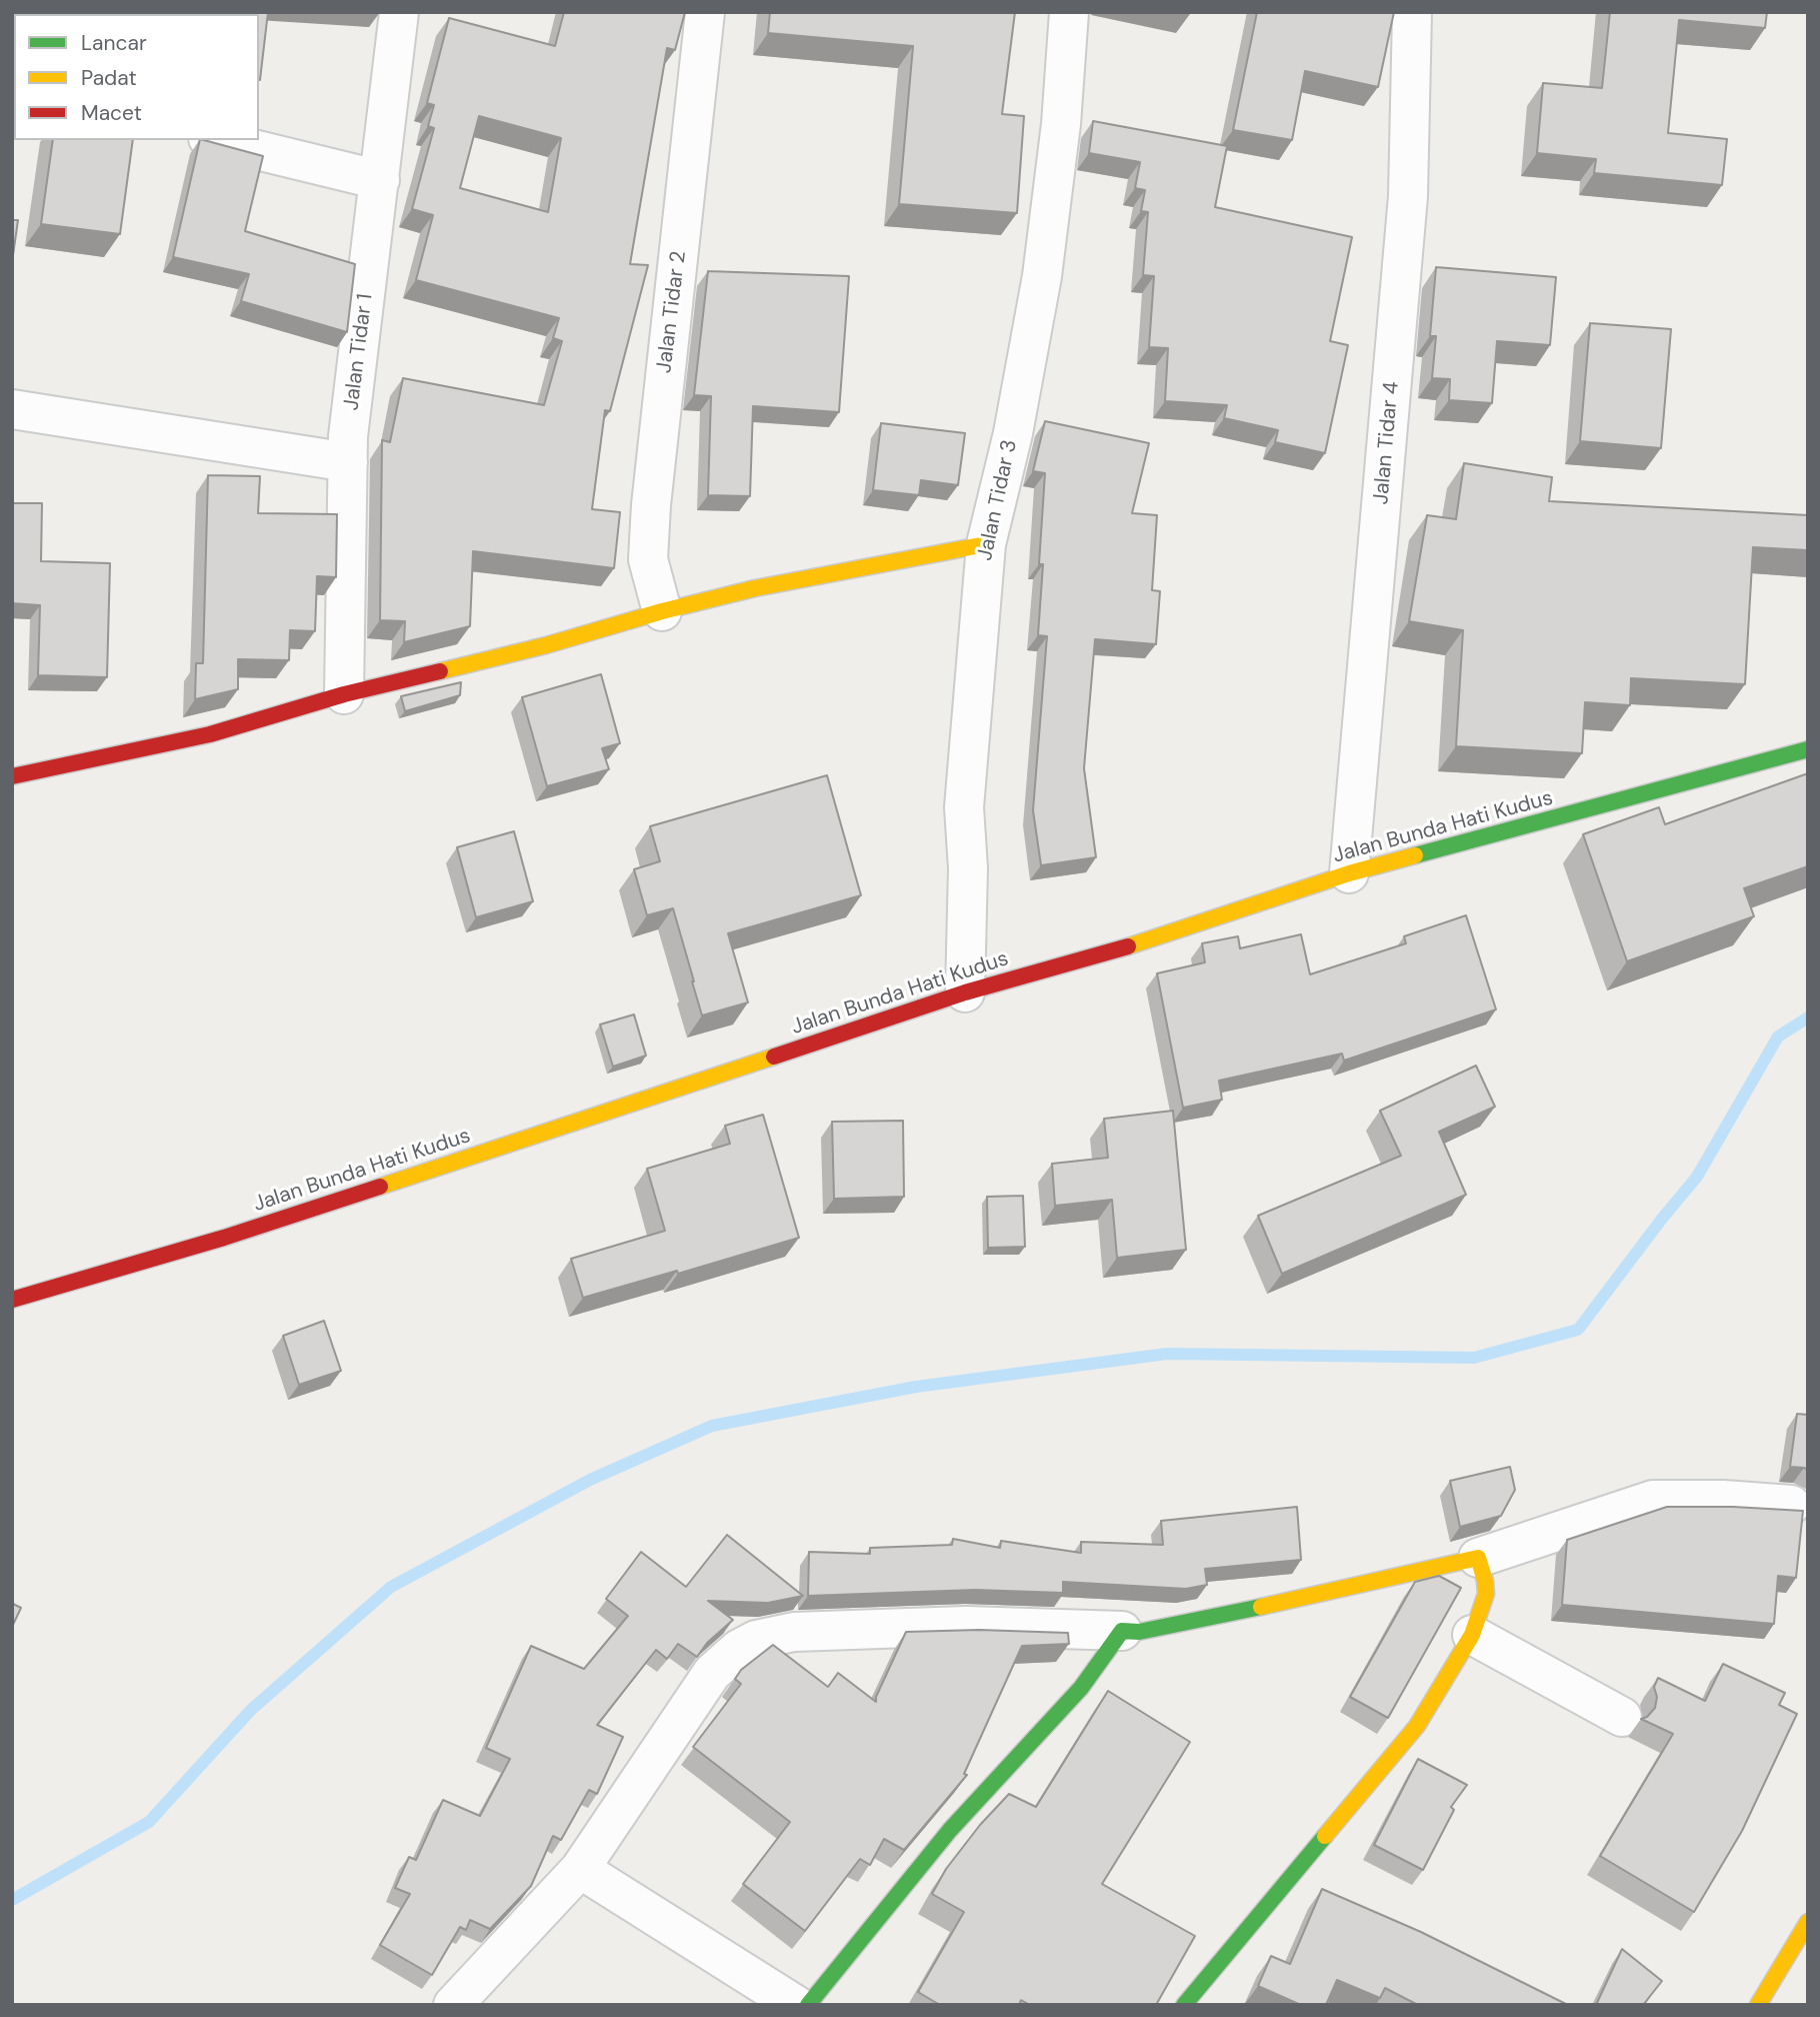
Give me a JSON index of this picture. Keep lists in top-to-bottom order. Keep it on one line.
{"streets":{"street":["Jalan Tidar 2","Jalan Tidar 1","Jalan Tidar 4","Jalan Tidar 3","Jalan Bunda Hati Kudus"]},"crossings":[["Jalan Tidar 4","Jalan Bunda Hati Kudus"],["Jalan Tidar 3","Jalan Bunda Hati Kudus"]],"legend":["Lancar","Padat","Macet"]}
